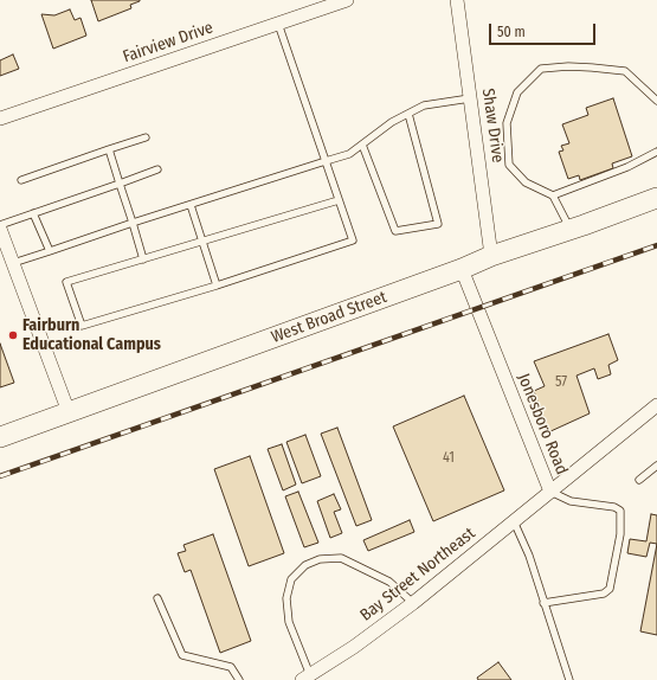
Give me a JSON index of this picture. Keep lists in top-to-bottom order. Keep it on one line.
{"streets":{"main road":["West Broad Street"],"street":["Fairview Drive","Shaw Drive","Jonesboro Road","Bay Street Northeast"]},"crossings":[["Shaw Drive","West Broad Street"],["West Broad Street","Jonesboro Road"],["Jonesboro Road","Bay Street Northeast"]],"places":["Fairburn Educational Campus"],"house_numbers":["57","41"],"scale_bar":"50 m"}
